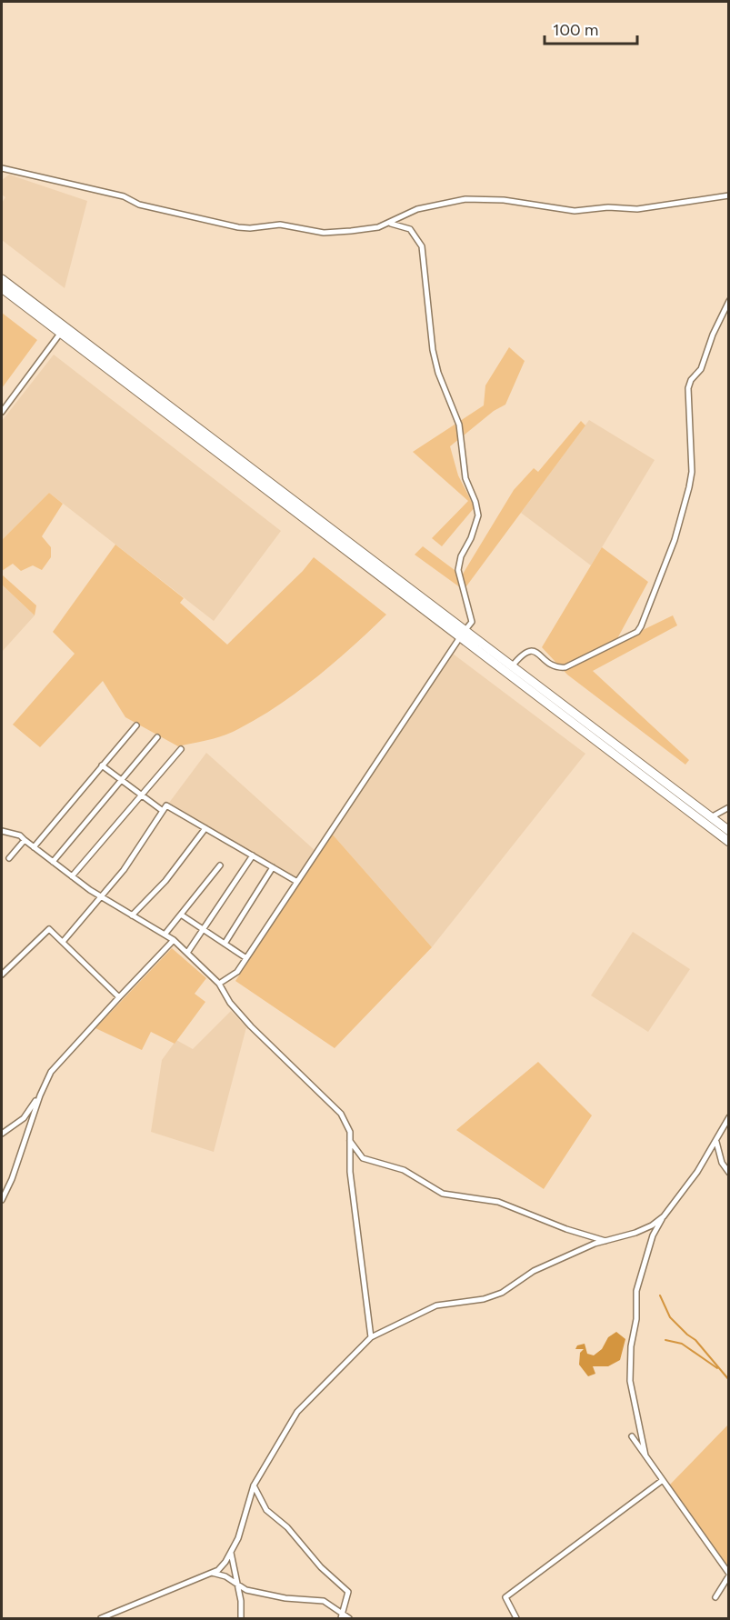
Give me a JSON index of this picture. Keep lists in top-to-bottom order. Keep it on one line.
{"scale_bar":"100 m"}
